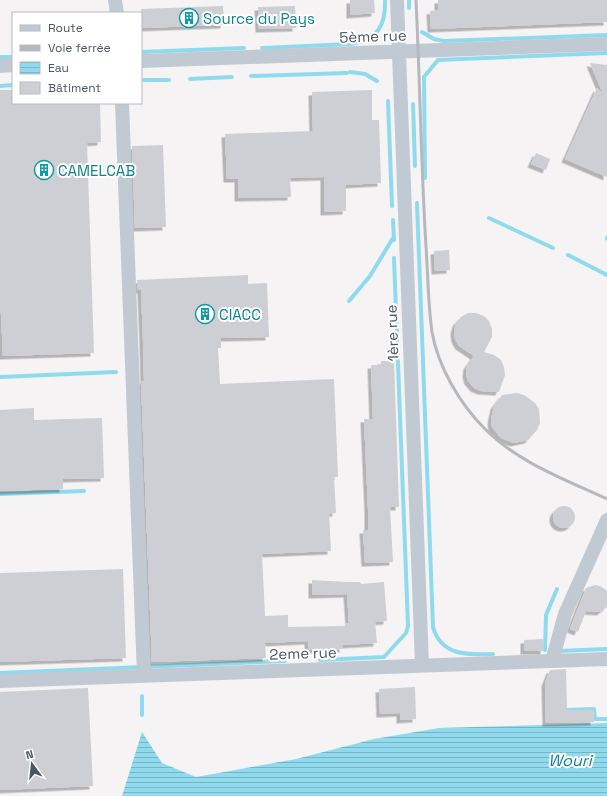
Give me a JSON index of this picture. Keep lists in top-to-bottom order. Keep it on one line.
{"streets":{"street":["5ème rue","1ère rue","2eme rue"]},"crossings":[["5ème rue","1ère rue"],["1ère rue","2eme rue"]],"water":["Wouri"],"places":{"building":["Source du Pays","CAMELCAB","CIACC"]},"legend":["Route","Voie ferrée","Eau","Bâtiment"],"north":"top"}
